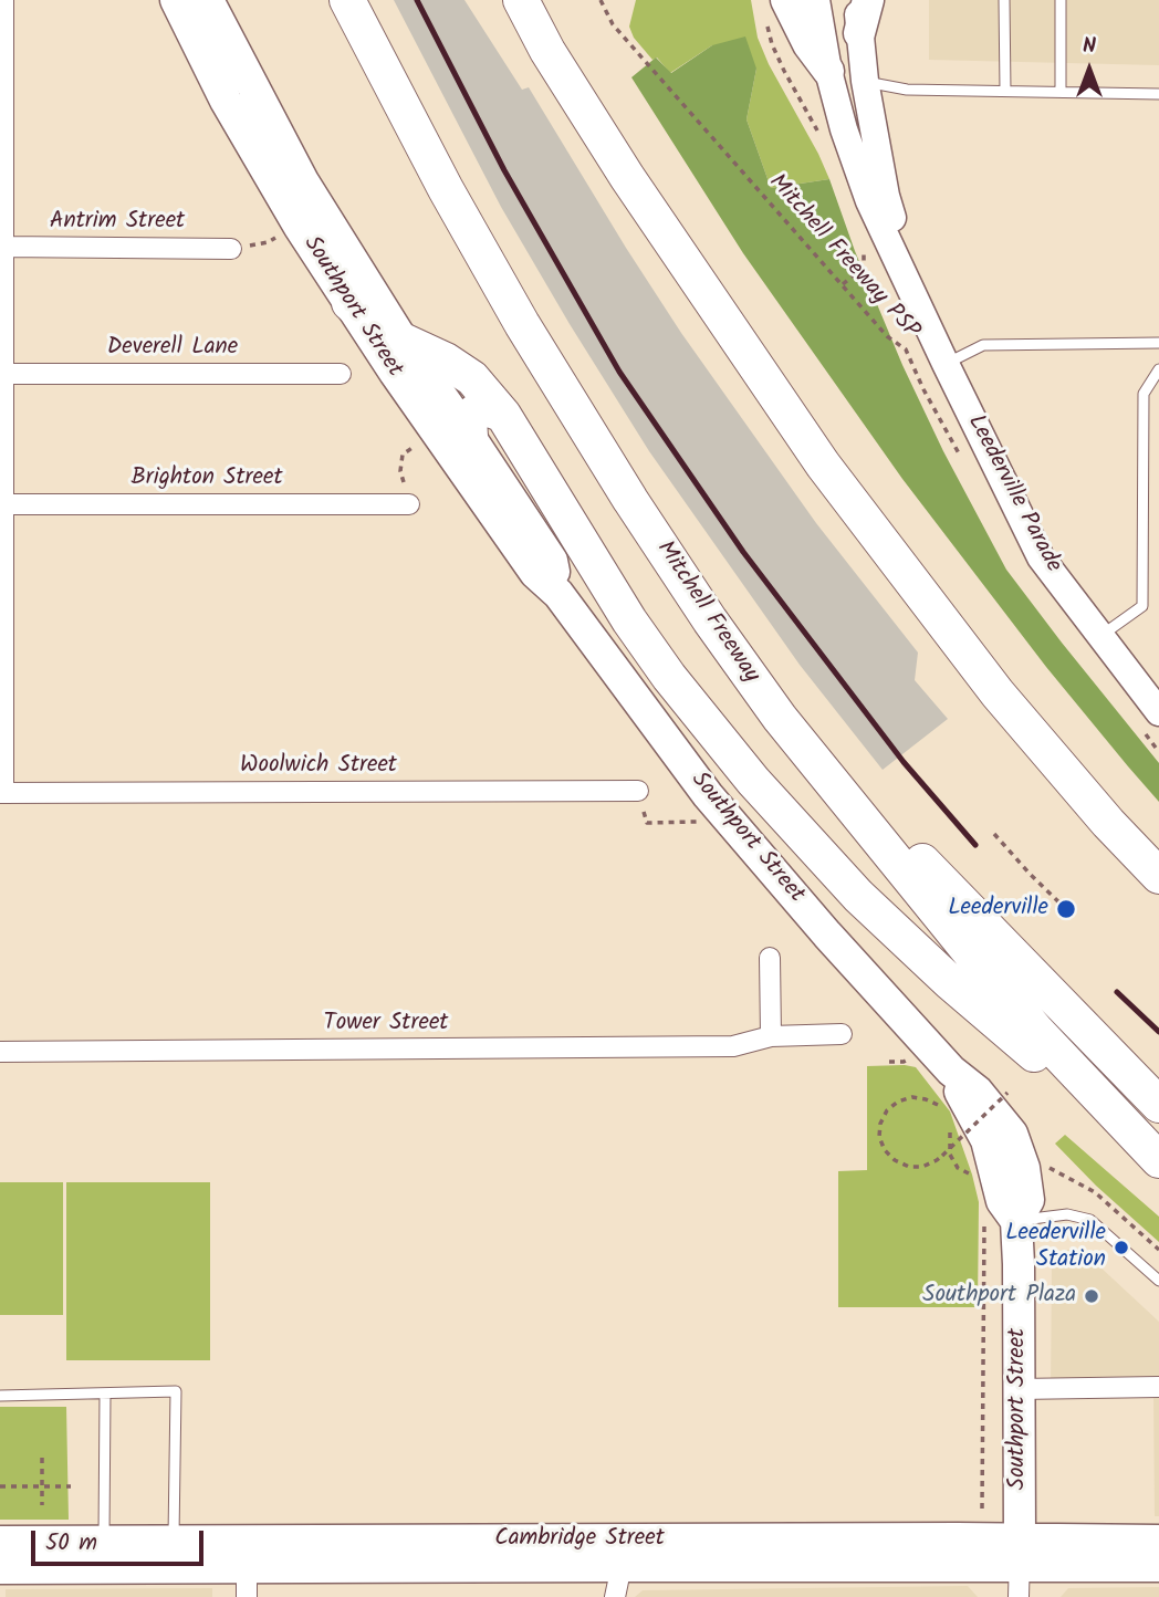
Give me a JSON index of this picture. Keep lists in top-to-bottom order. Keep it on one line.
{"streets":{"highway":["Mitchell Freeway"],"main road":["Southport Street","Leederville Parade","Cambridge Street"],"street":["Antrim Street","Deverell Lane","Brighton Street","Woolwich Street","Tower Street"],"path":["Mitchell Freeway PSP"]},"crossings":[["Southport Street","Cambridge Street"]],"places":["Leederville","Leederville Station","Southport Plaza"],"scale_bar":"50 m","north":"top"}
